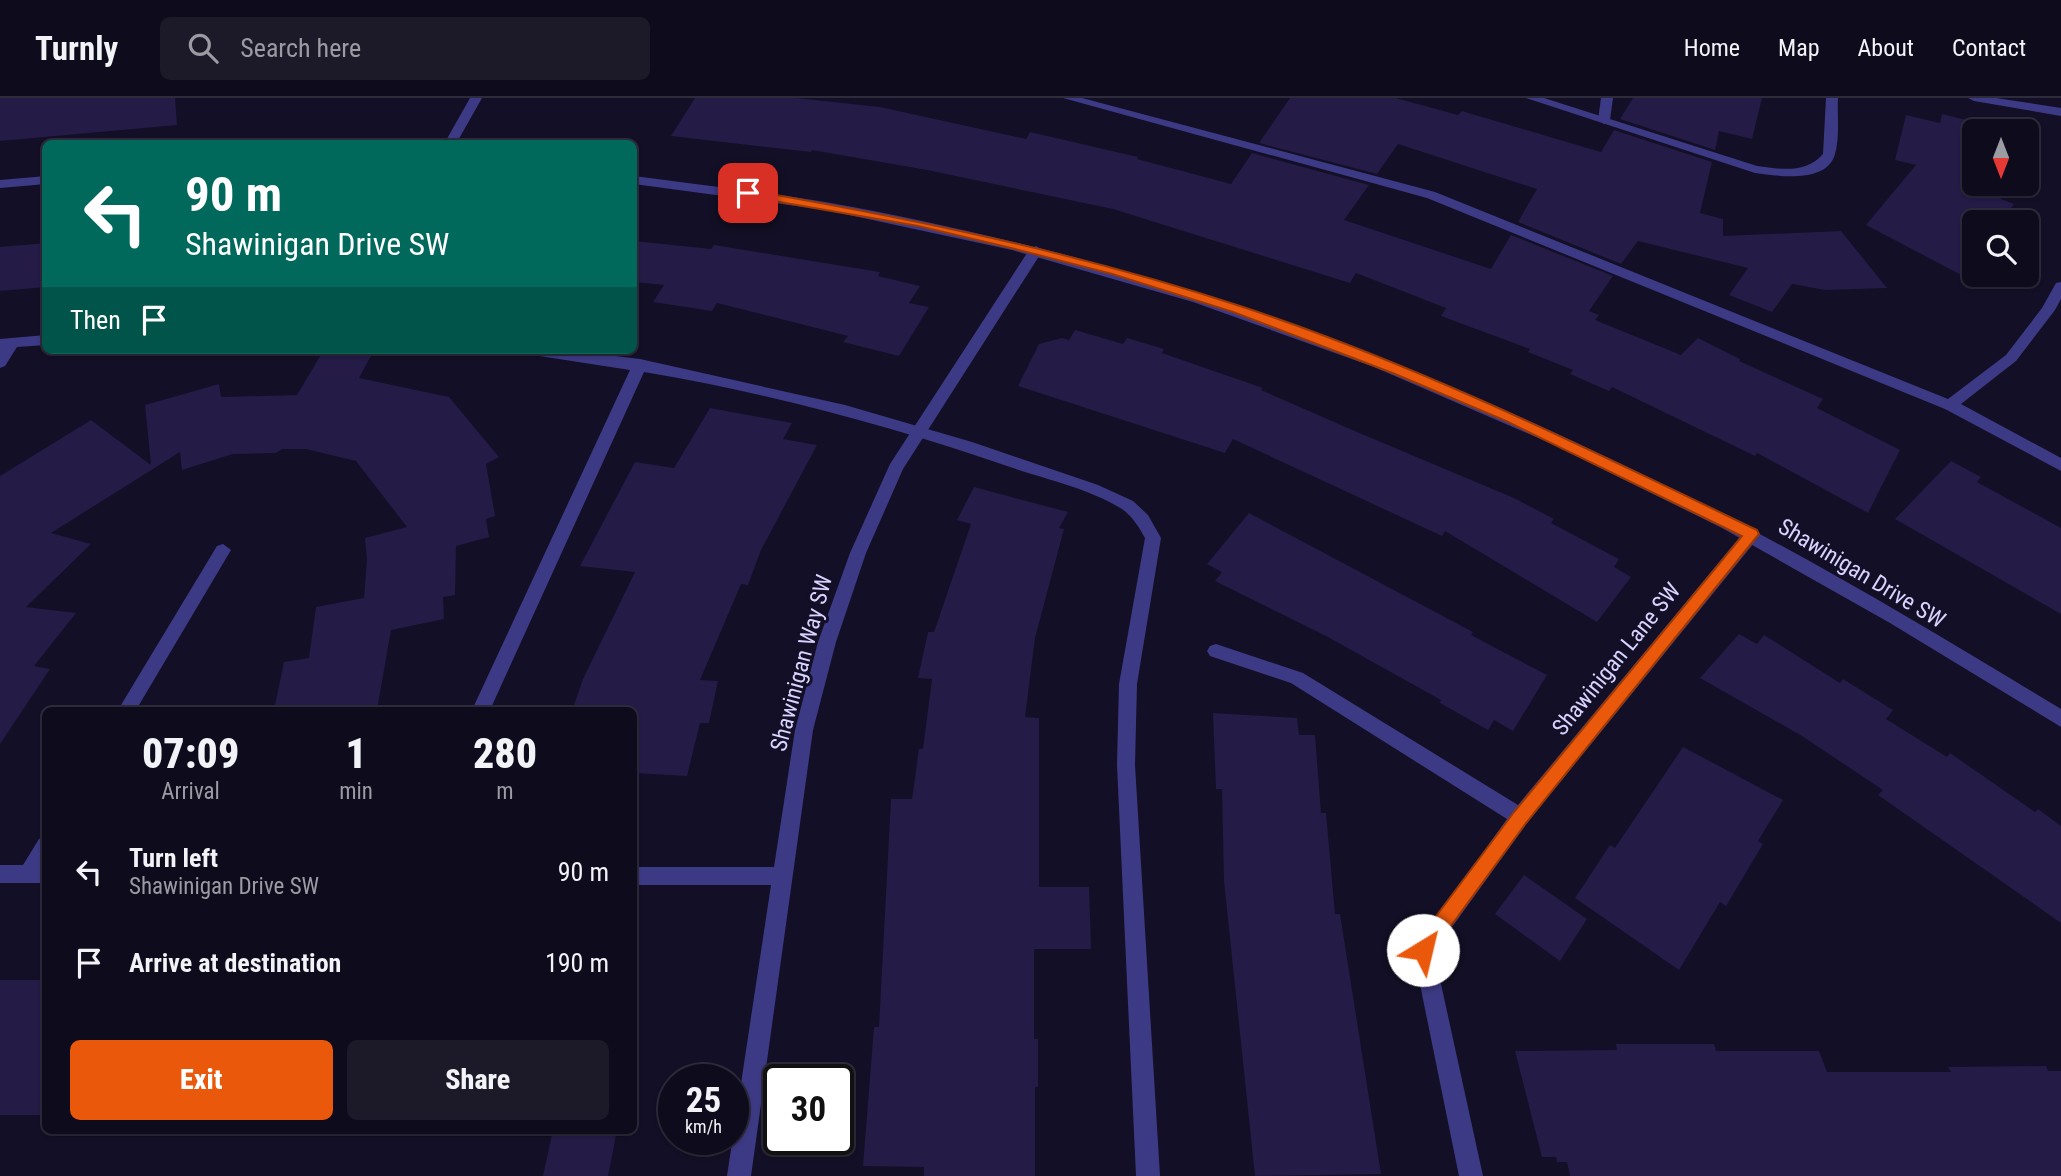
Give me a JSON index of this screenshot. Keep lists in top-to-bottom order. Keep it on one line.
{"streets":{"street":["Shawinigan Drive SW","Shawinigan Lane SW","Shawinigan Way SW"]},"crossings":[["Shawinigan Drive SW","Shawinigan Lane SW"],["Shawinigan Drive SW","Shawinigan Way SW"]],"north":"bottom","page":{"header":"Turnly","search":"Search here","nav":["Home","Map","About","Contact"],"turn":["90 m","Shawinigan Drive SW"],"then":"Then","eta":["07:09","Arrival","1","min","280","m"],"list":[{"name":"Turn left","note":"Shawinigan Drive SW","value":"90 m"},{"name":"Arrive at destination","value":"190 m"}],"buttons":["Exit","Share"],"speed":"25 km/h","limit":"30"}}
